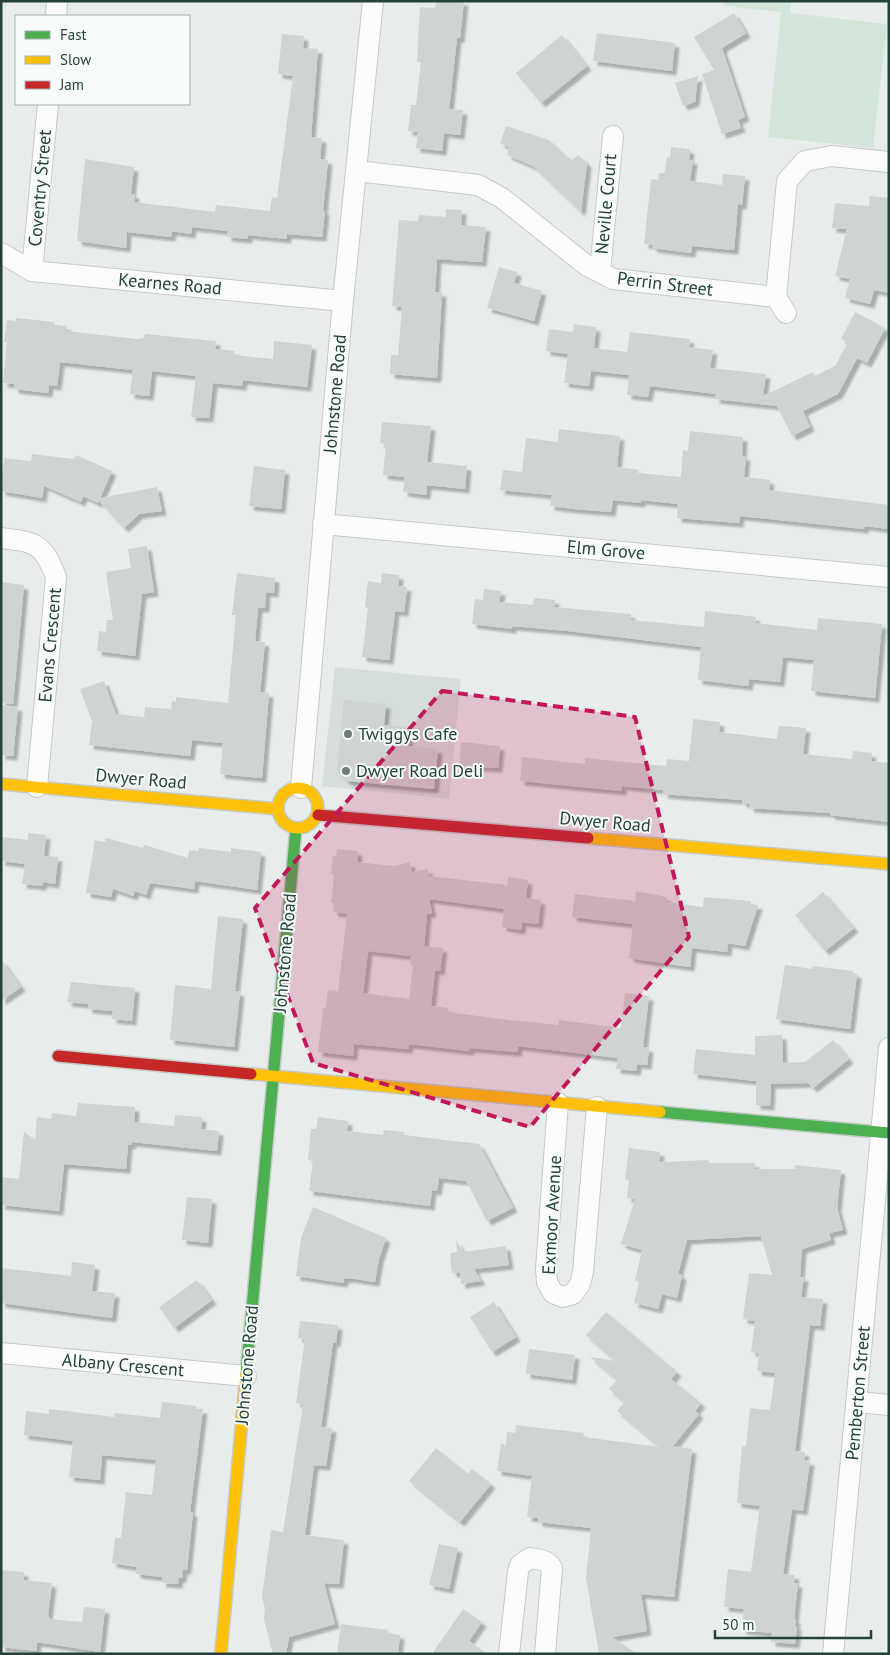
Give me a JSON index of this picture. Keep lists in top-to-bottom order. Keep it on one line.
{"streets":{"street":["Coventry Street","Neville Court","Kearnes Road","Perrin Street","Johnstone Road","Elm Grove","Evans Crescent","Dwyer Road","Exmoor Avenue","Albany Crescent","Pemberton Street"]},"crossings":[["Coventry Street","Kearnes Road"],["Neville Court","Perrin Street"],["Kearnes Road","Johnstone Road"],["Perrin Street","Johnstone Road"],["Johnstone Road","Elm Grove"],["Johnstone Road","Dwyer Road"],["Johnstone Road","Albany Crescent"],["Evans Crescent","Dwyer Road"]],"places":["Twiggys Cafe","Dwyer Road Deli"],"legend":["Fast","Slow","Jam"],"scale_bar":"50 m"}
